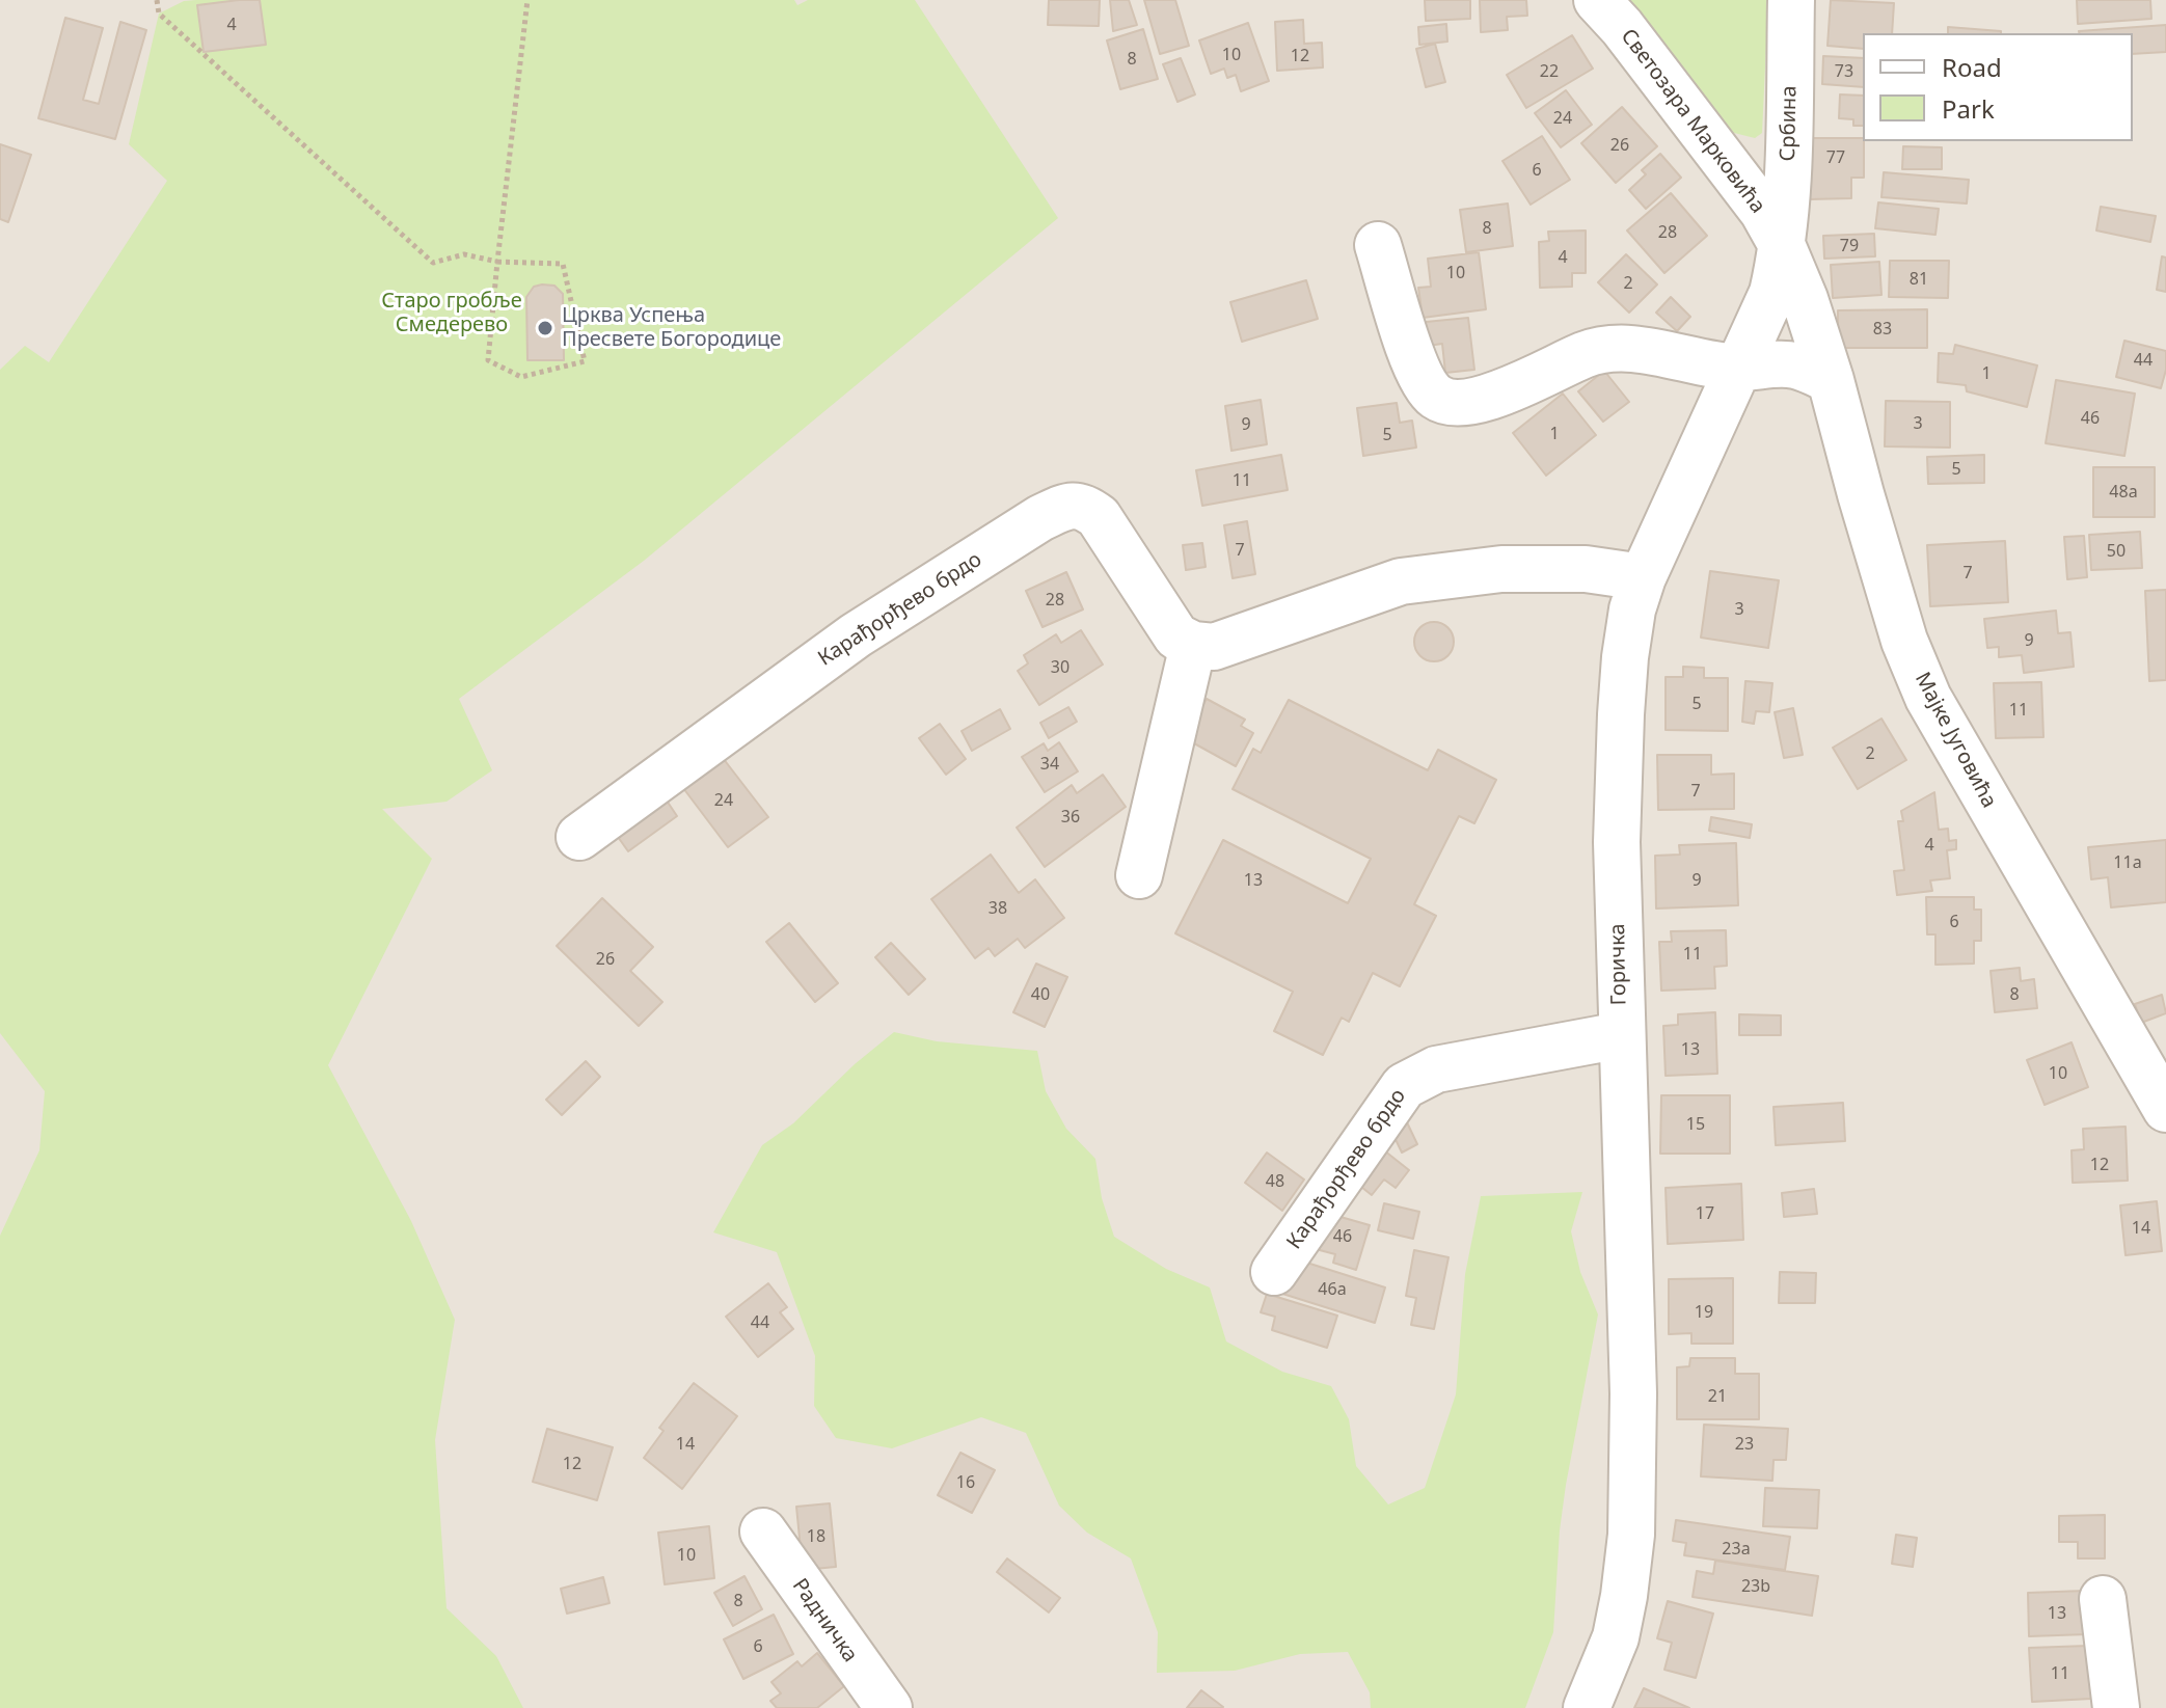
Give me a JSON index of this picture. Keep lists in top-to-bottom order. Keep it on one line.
{"streets":{"street":["Светозара Марковића","Србина","Карађорђево брдо","Мајке Југовића","Горичка","Радничка"]},"crossings":[["Светозара Марковића","Србина"],["Светозара Марковића","Мајке Југовића"],["Светозара Марковића","Горичка"],["Србина","Мајке Југовића"],["Србина","Горичка"],["Карађорђево брдо","Горичка"],["Мајке Југовића","Горичка"]],"parks":["Старо гробље Смедерево"],"places":["Црква Успења Пресвете Богородице"],"house_numbers":["4","10","12","8","22","73","24","26","77","6","8","28","79","4","10","81","2","83","44","1","46","3","9","1","5","5","11","48a","7","50","7","28","3","9","30","5","11","2","34","7","24","36","4","11a","13","9","38","6","11","26","40","8","13","10","15","12","48","17","14","46","46a","19","44","21","14","23","12","16","18","23a","10","23b","8","13","6","11"],"legend":["Road","Park"]}
